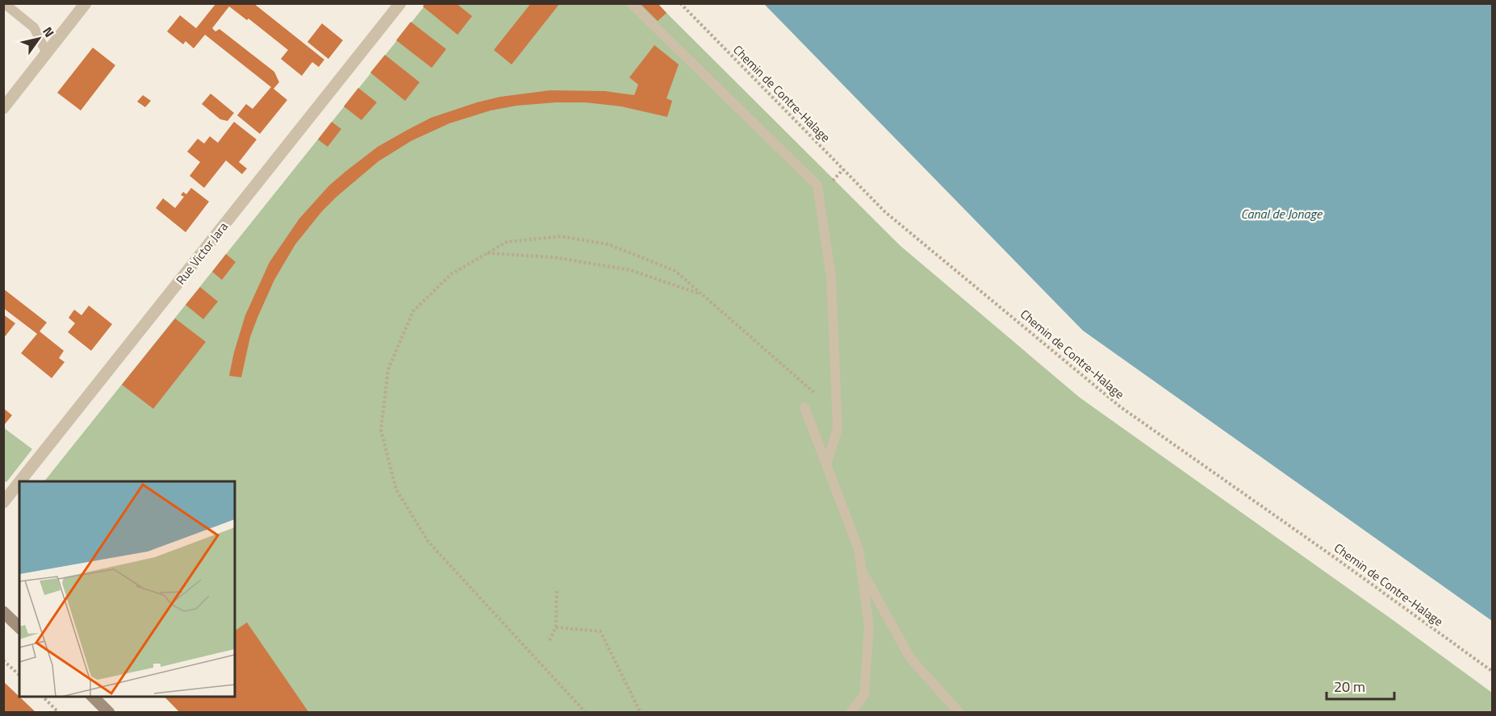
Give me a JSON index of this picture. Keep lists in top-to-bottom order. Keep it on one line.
{"streets":{"street":["Rue Victor Jara"],"path":["Chemin de Contre-Halage"]},"water":["Canal de Jonage"],"scale_bar":"20 m","north":"top right"}
